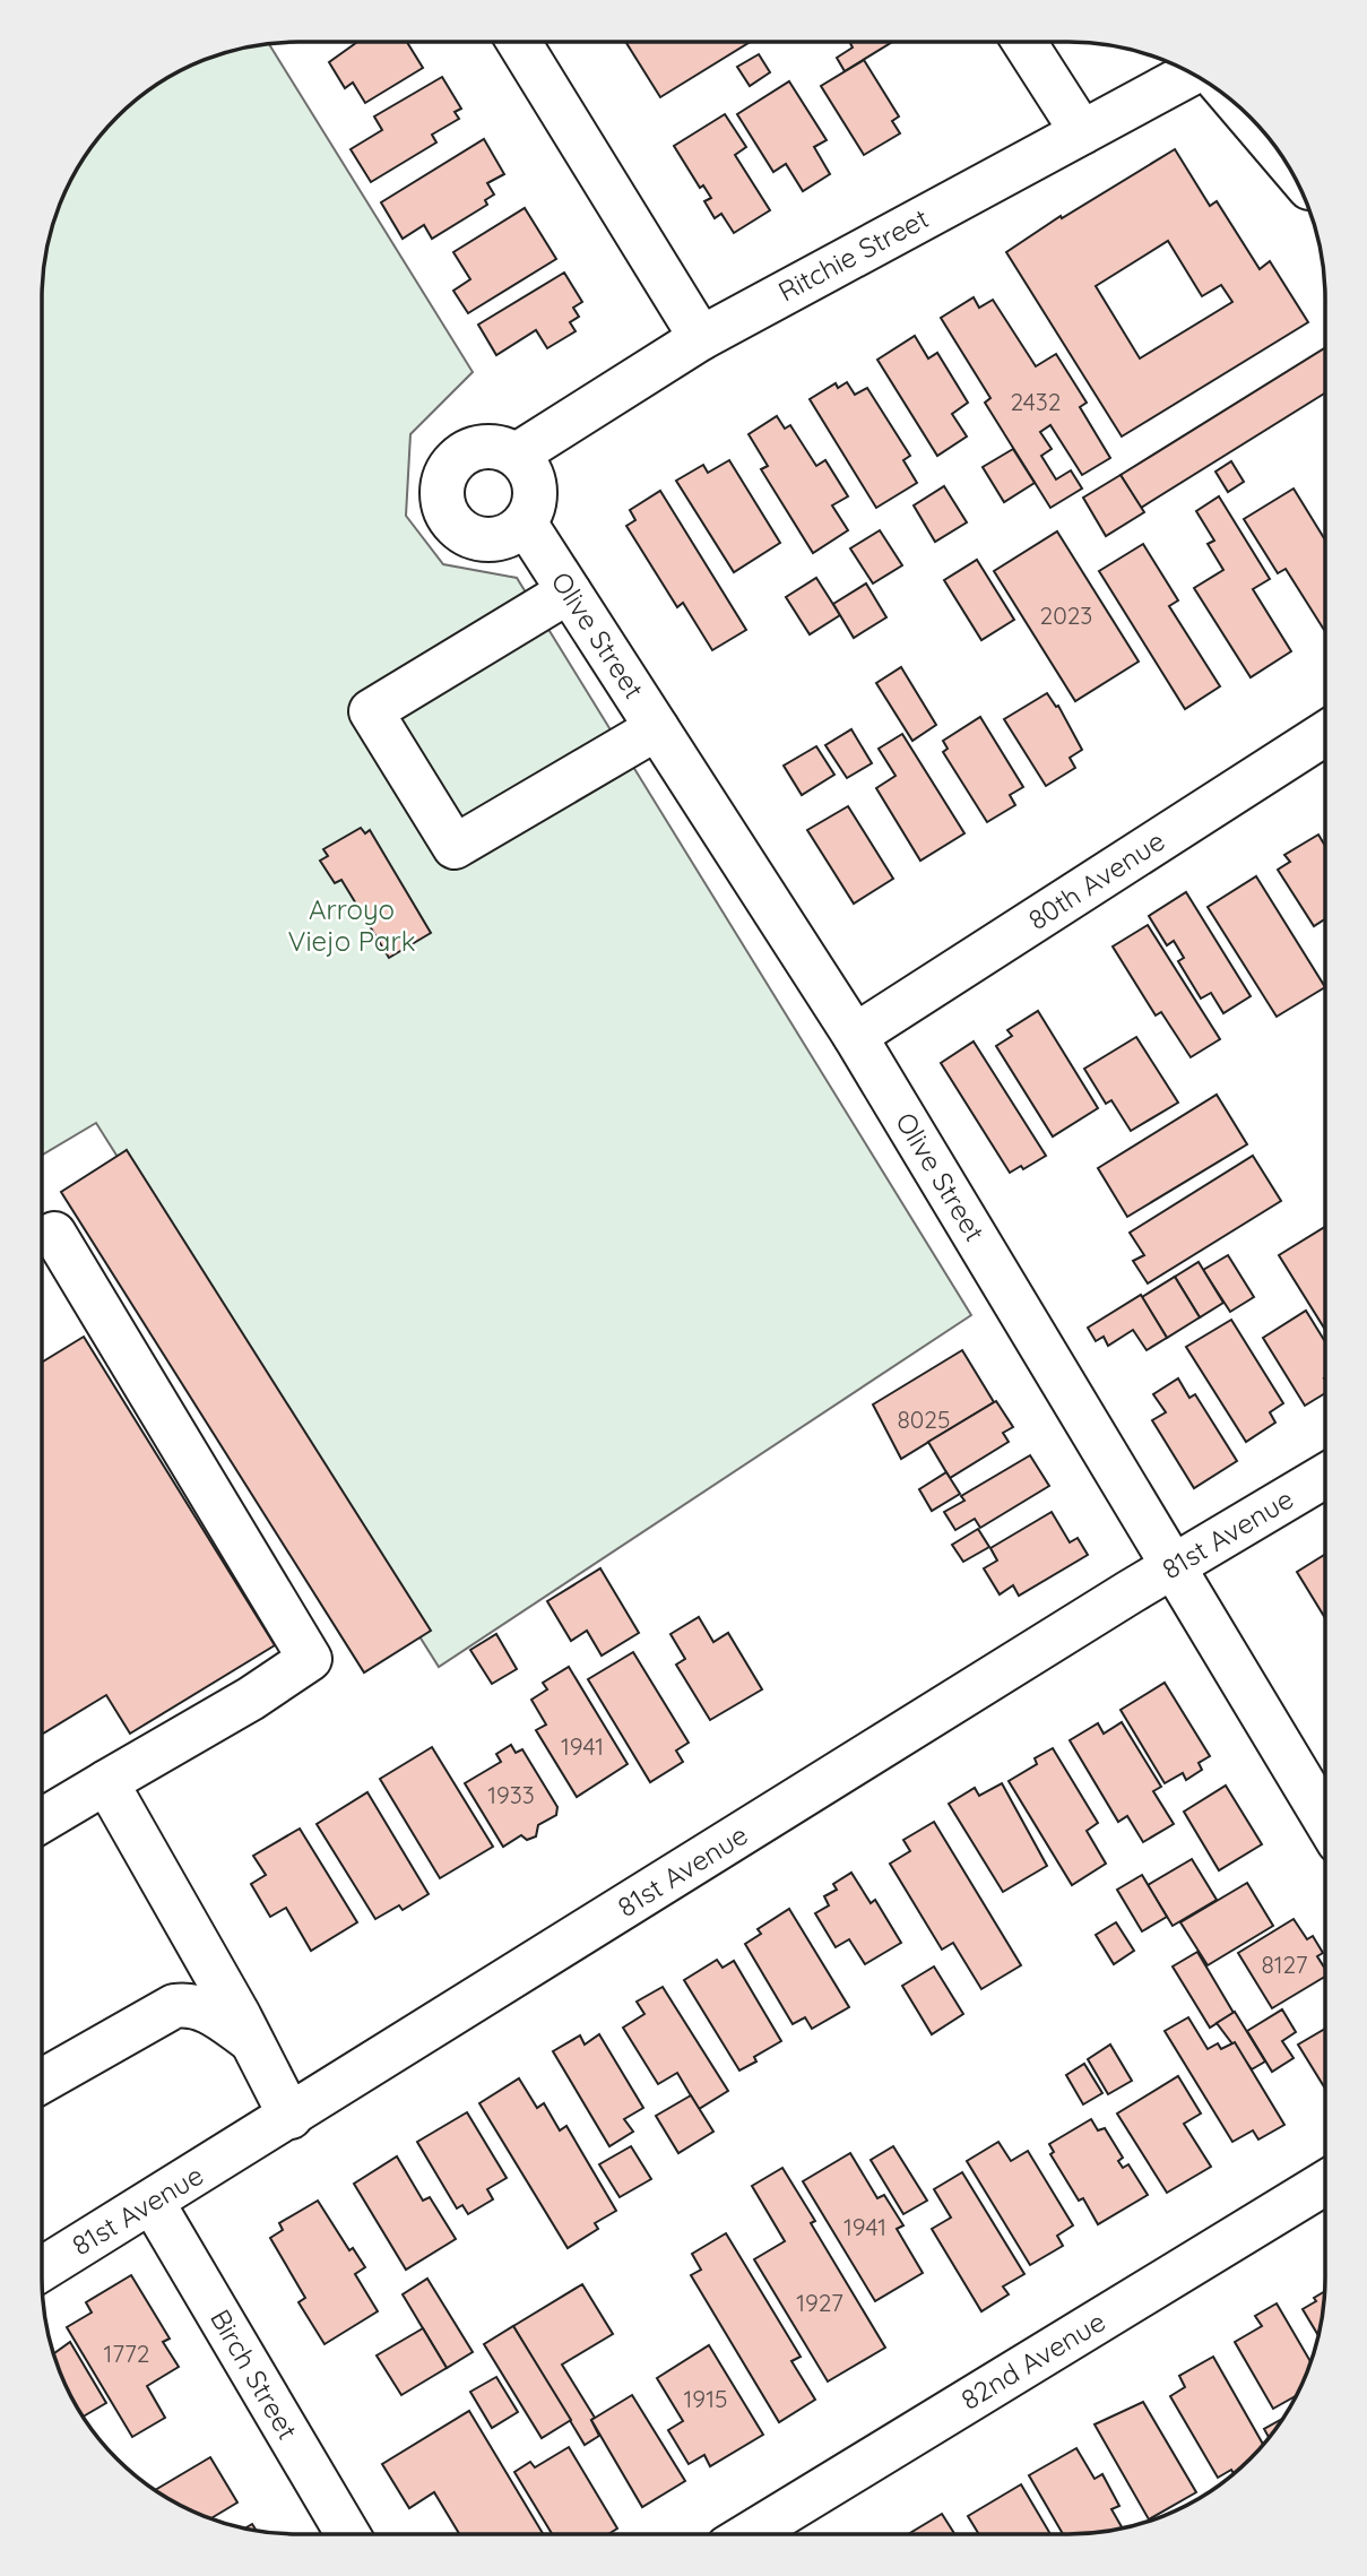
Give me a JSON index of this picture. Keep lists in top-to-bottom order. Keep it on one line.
{"streets":{"street":["Ritchie Street","Olive Street","80th Avenue","81st Avenue","82nd Avenue","Birch Street"]},"crossings":[["Ritchie Street","Olive Street"],["Olive Street","80th Avenue"],["Olive Street","81st Avenue"],["81st Avenue","Birch Street"]],"parks":["Arroyo Viejo Park"],"house_numbers":["2432","2023","8025","1941","1933","8127","1941","1927","1772","1915"]}
